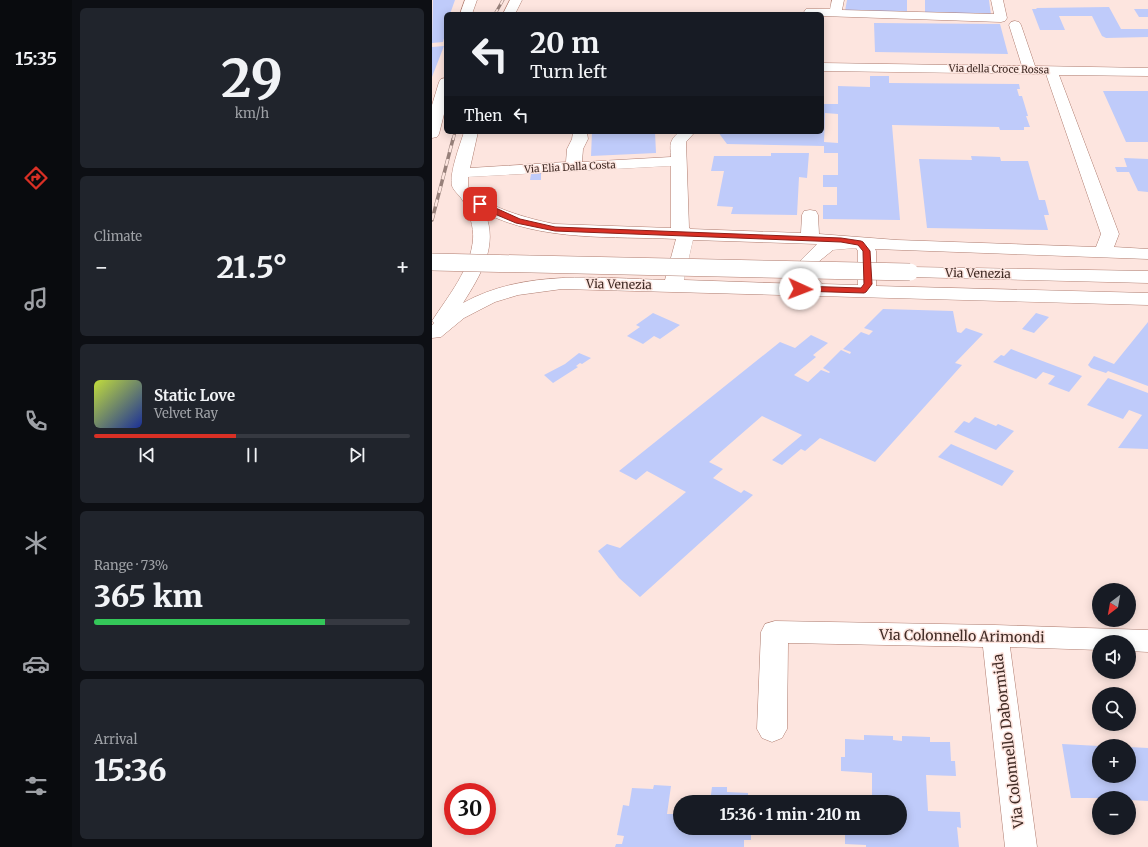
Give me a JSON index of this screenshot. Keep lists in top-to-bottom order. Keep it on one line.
{"streets":{"street":["Via della Croce Rossa","Via Elia Dalla Costa","Via Venezia","Via Colonnello Arimondi","Via Colonnello Dabormida"]},"crossings":[["Via Colonnello Arimondi","Via Colonnello Dabormida"]],"north":"bottom left","page":{"tabs":"15:35","tile":[["29","km/h"],"Climate",["Range · 73%","365 km"],["Arrival","15:36"]],"turn":["20 m","Turn left"],"then":"Then","heat":["−","21.5°","+"],"song":["Static Love","Velvet Ray"],"map_buttons":["+","−"],"limit":"30","trip":"15:36 · 1 min · 210 m"}}
